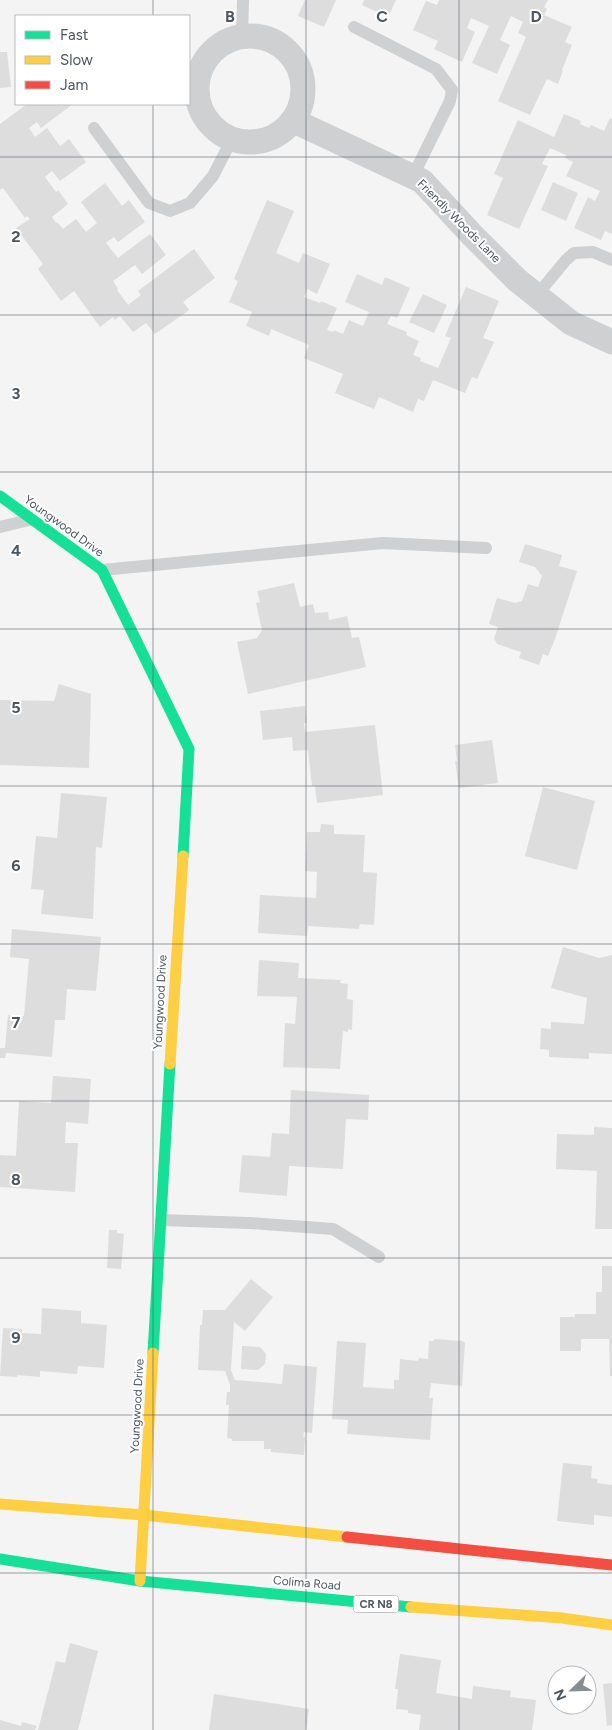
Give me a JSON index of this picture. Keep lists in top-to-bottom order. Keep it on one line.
{"streets":{"main road":["Youngwood Drive","Colima Road","CR N8"],"street":["Friendly Woods Lane"]},"crossings":[["Youngwood Drive","Colima Road"]],"legend":["Fast","Slow","Jam"],"north":"bottom left","grid":{"columns":["B","C","D"],"rows":["2","3","4","5","6","7","8","9"]}}
